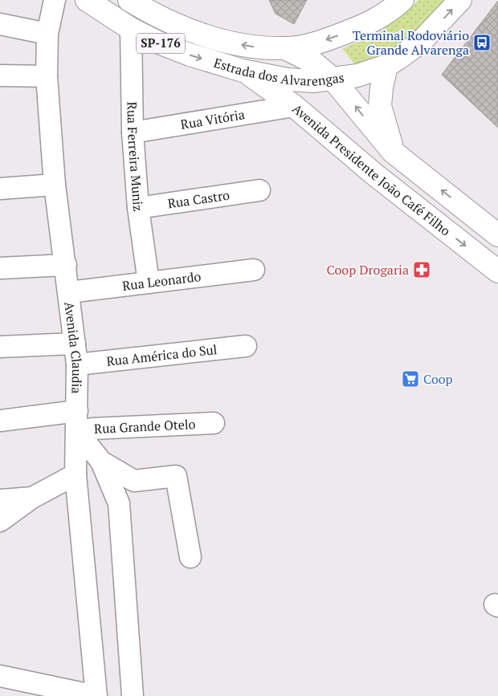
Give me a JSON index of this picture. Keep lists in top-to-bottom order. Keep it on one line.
{"streets":{"main road":["SP-176","Estrada dos Alvarengas","Avenida Presidente João Café Filho"],"street":["Rua Vitória","Rua Ferreira Muniz","Rua Castro","Rua Leonardo","Avenida Claudia","Rua América do Sul","Rua Grande Otelo"]},"crossings":[["Estrada dos Alvarengas","Rua Ferreira Muniz"],["Estrada dos Alvarengas","Avenida Presidente João Café Filho"],["Rua Vitória","Rua Ferreira Muniz"],["Rua Vitória","Avenida Presidente João Café Filho"],["Rua Ferreira Muniz","Rua Castro"],["Rua Ferreira Muniz","Rua Leonardo"],["Rua Leonardo","Avenida Claudia"],["Avenida Claudia","Rua América do Sul"],["Avenida Claudia","Rua Grande Otelo"]],"places":{"bus stop":["Terminal Rodoviário Grande Alvarenga"],"pharmacy":["Coop Drogaria"],"supermarket":["Coop"]}}
